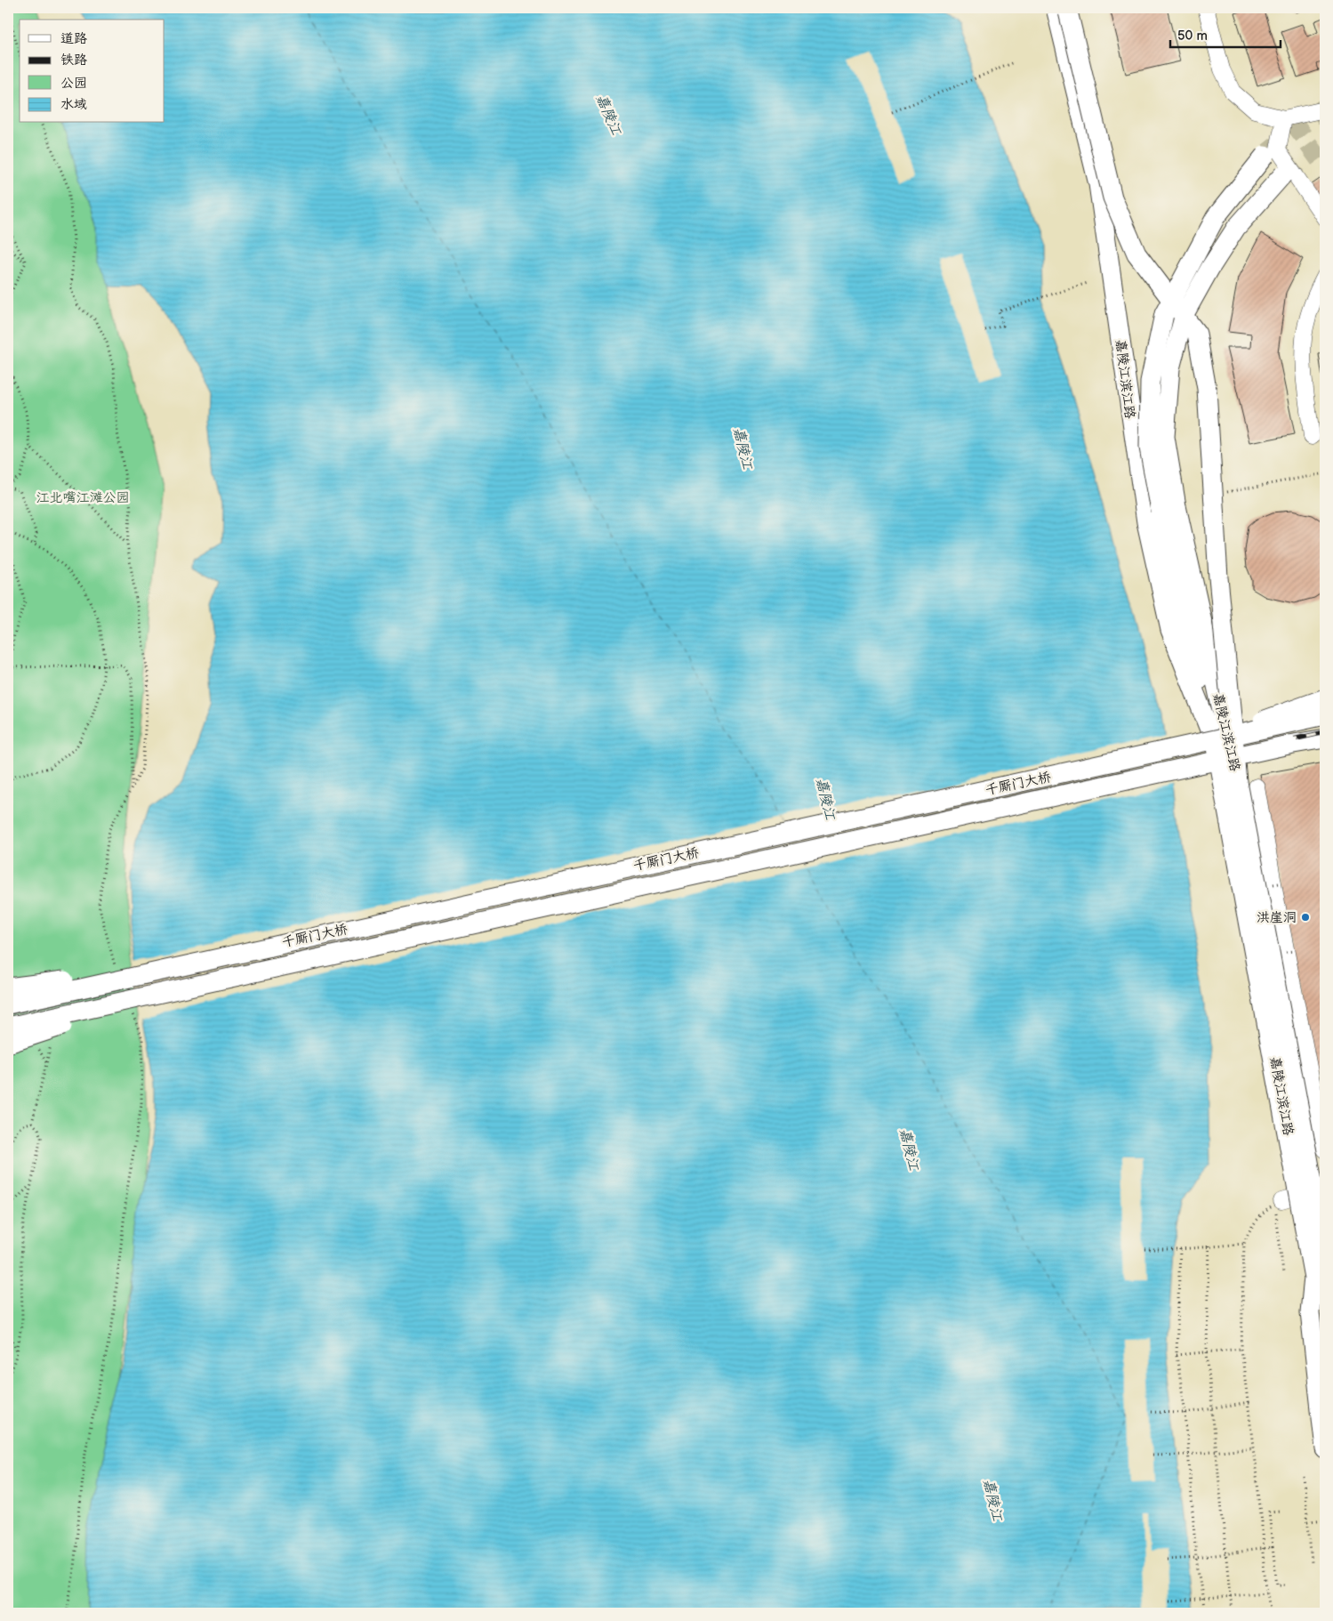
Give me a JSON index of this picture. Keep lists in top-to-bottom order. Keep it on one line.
{"streets":{"main road":["嘉陵江滨江路","千厮门大桥"]},"crossings":[["嘉陵江滨江路","千厮门大桥"]],"water":["嘉陵江"],"parks":["江北嘴江滩公园"],"places":["洪崖洞"],"legend":["道路","铁路","公园","水域"],"scale_bar":"50 m"}
